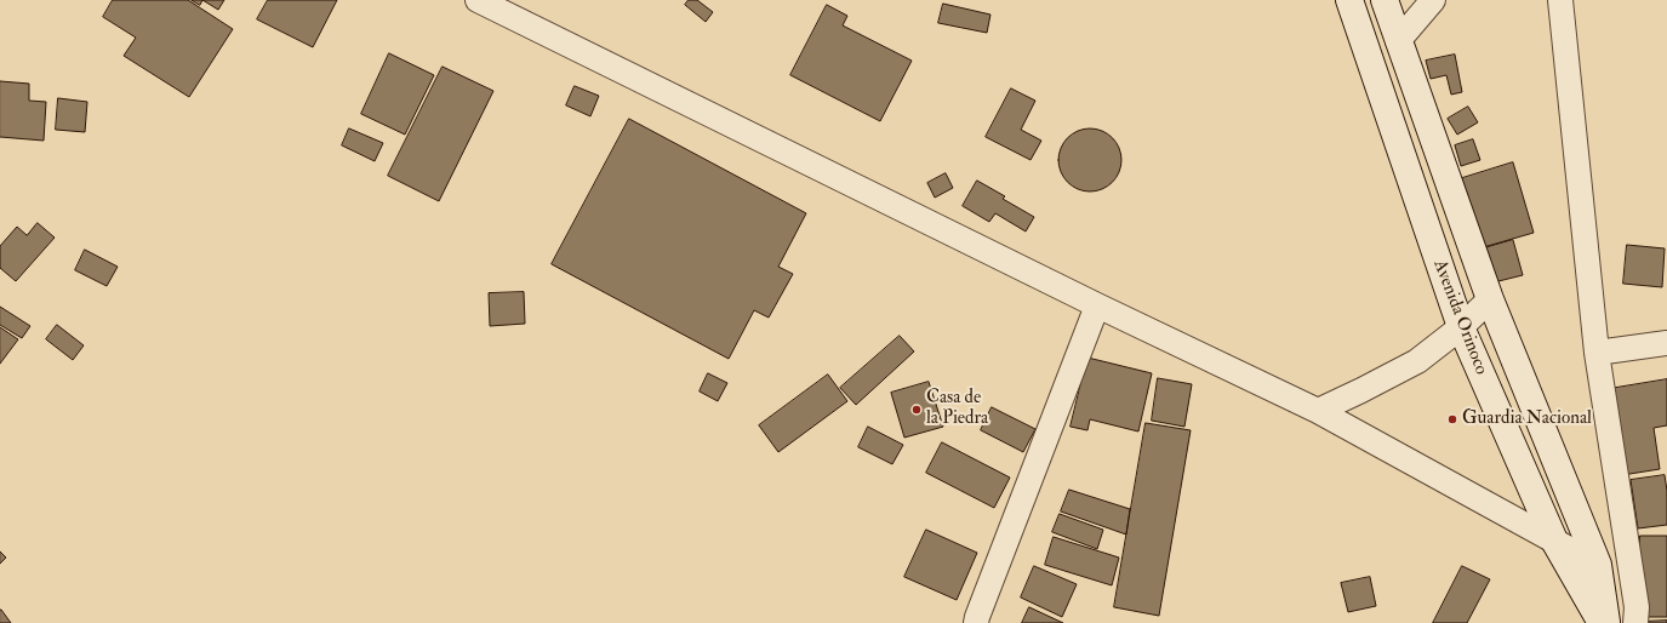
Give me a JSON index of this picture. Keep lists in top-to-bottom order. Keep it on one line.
{"streets":{"street":["Avenida Orinoco"]},"places":["Casa de la Piedra","Guardia Nacional"]}
